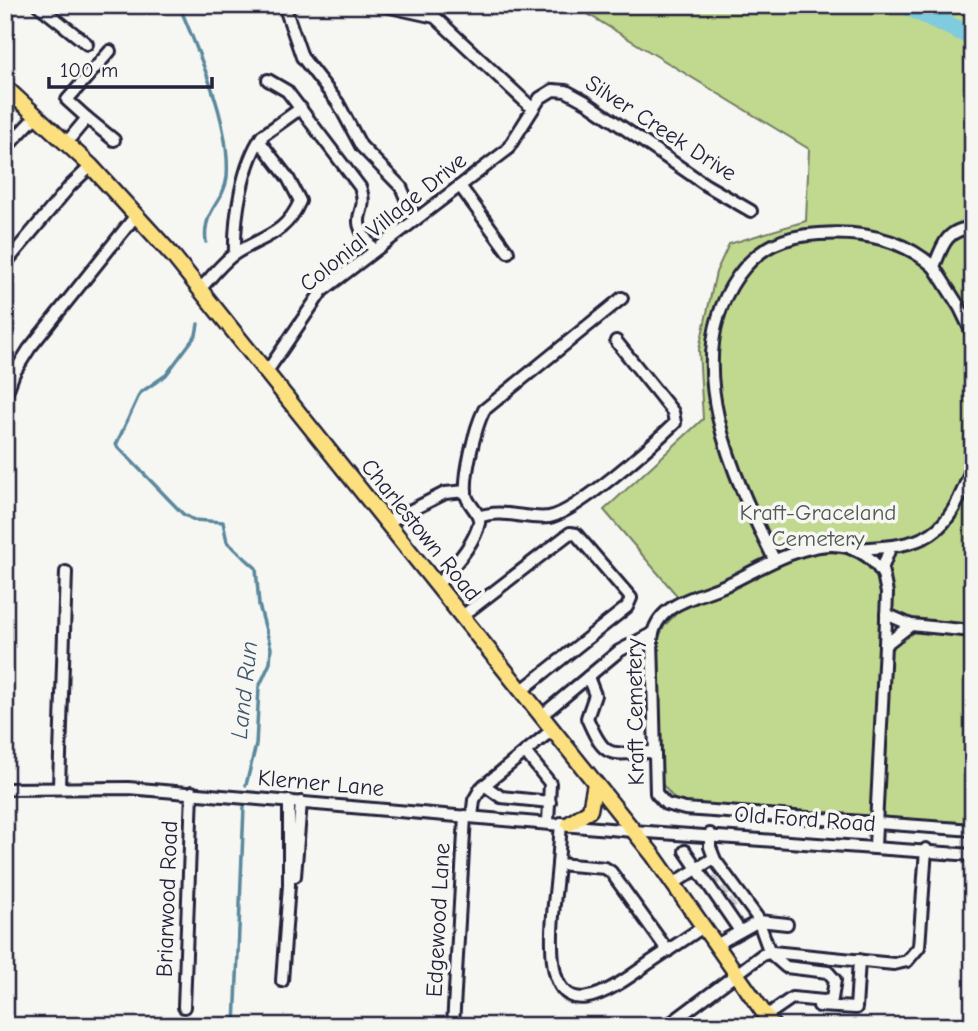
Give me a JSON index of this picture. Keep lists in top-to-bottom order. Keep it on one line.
{"streets":{"main road":["Charlestown Road"],"street":["Silver Creek Drive","Colonial Village Drive","Kraft Cemetery","Klerner Lane","Old Ford Road","Briarwood Road","Edgewood Lane"]},"crossings":[["Silver Creek Drive","Colonial Village Drive"],["Colonial Village Drive","Charlestown Road"],["Charlestown Road","Klerner Lane"],["Charlestown Road","Old Ford Road"],["Klerner Lane","Old Ford Road"],["Klerner Lane","Briarwood Road"],["Klerner Lane","Edgewood Lane"]],"water":["Land Run"],"parks":["Kraft-Graceland Cemetery"],"scale_bar":"100 m"}
